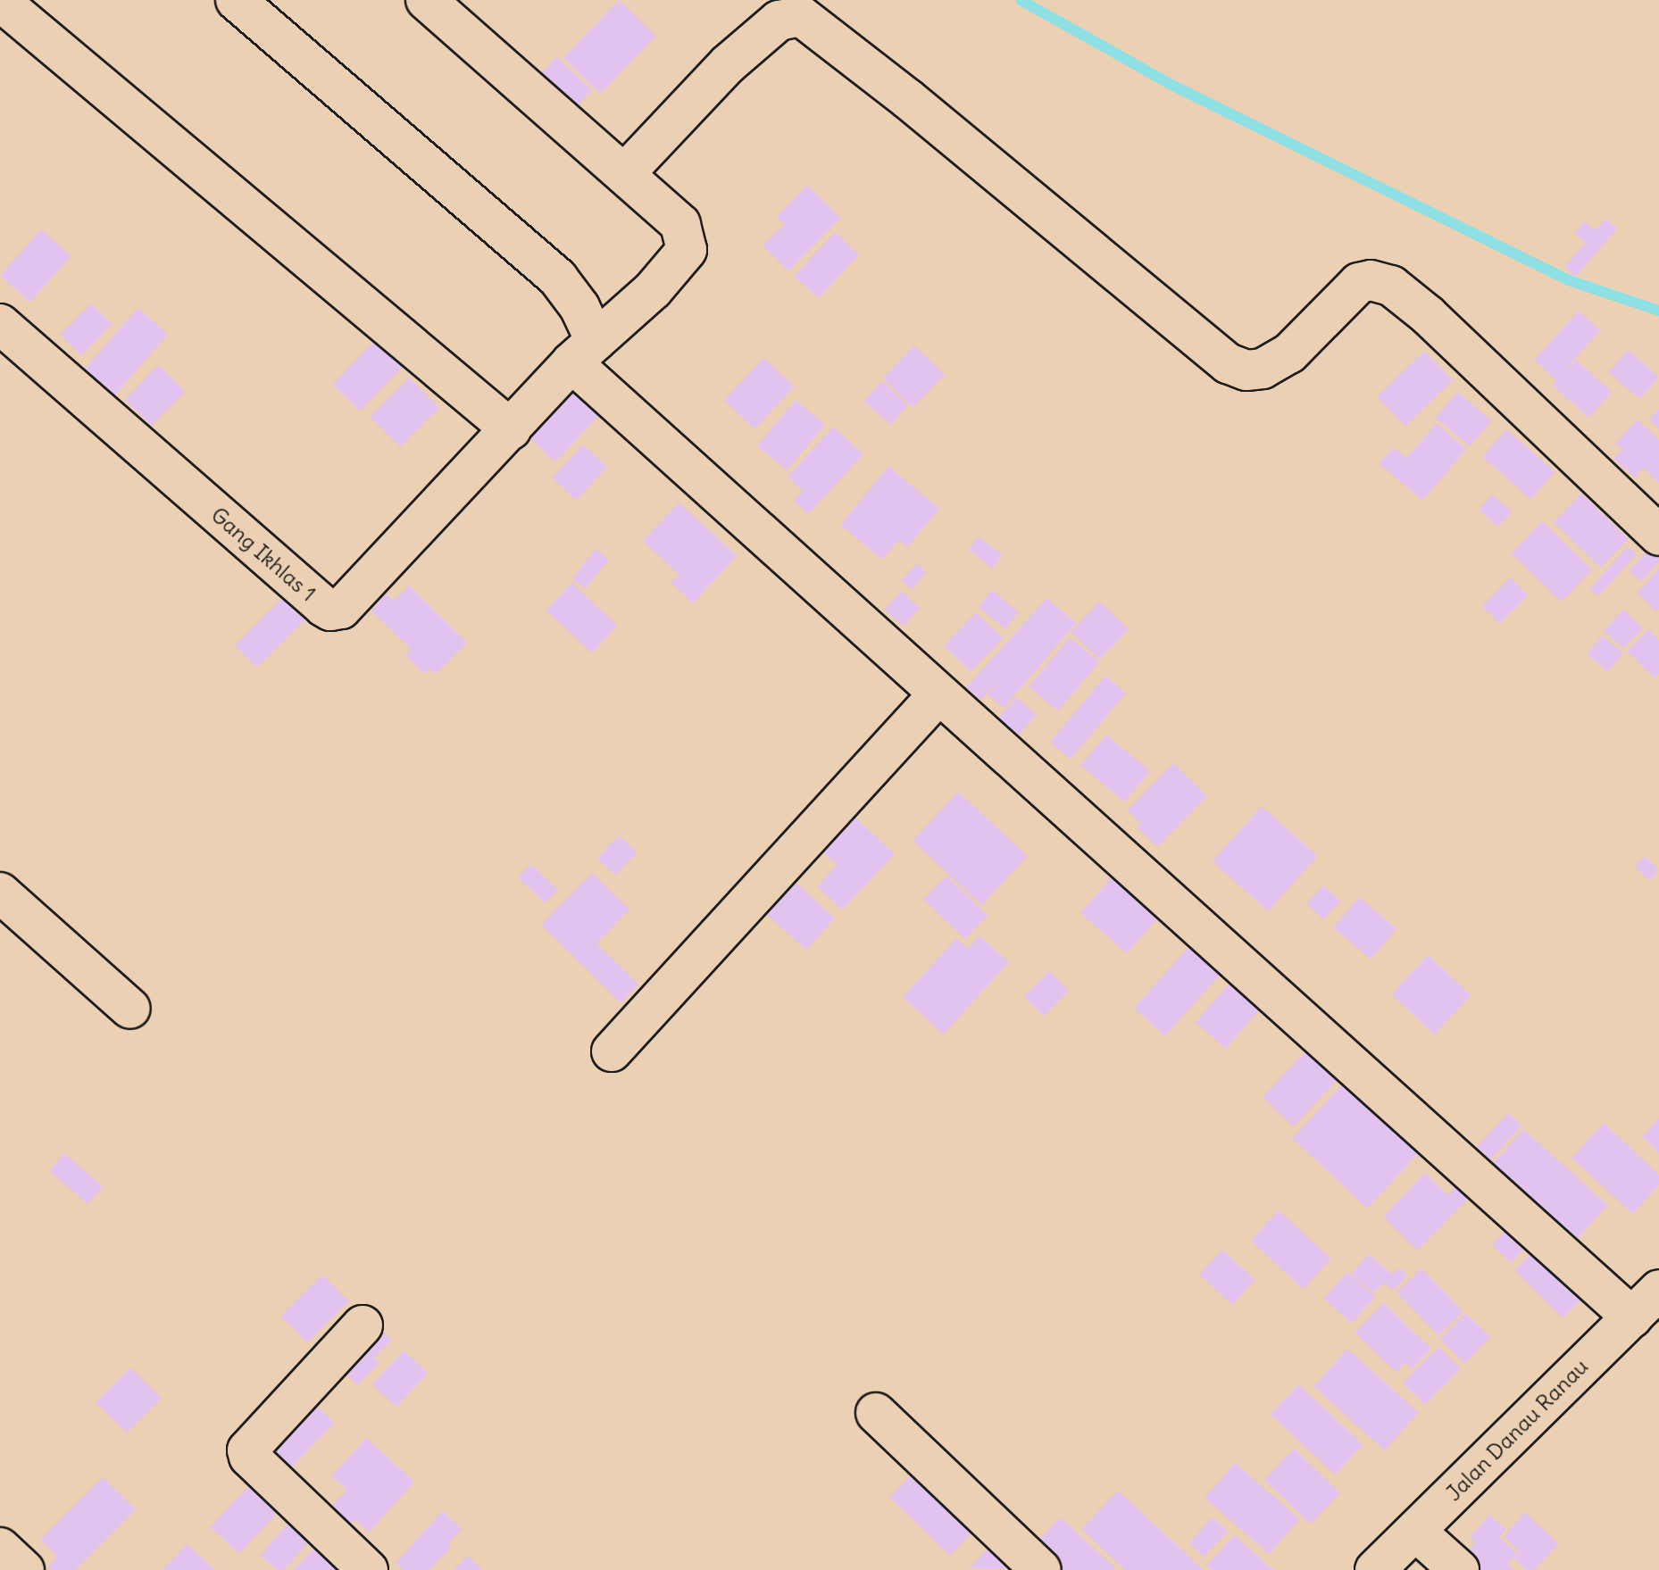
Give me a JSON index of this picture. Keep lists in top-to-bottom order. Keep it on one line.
{"streets":{"street":["Gang Ikhlas 1","Jalan Danau Ranau"]}}
